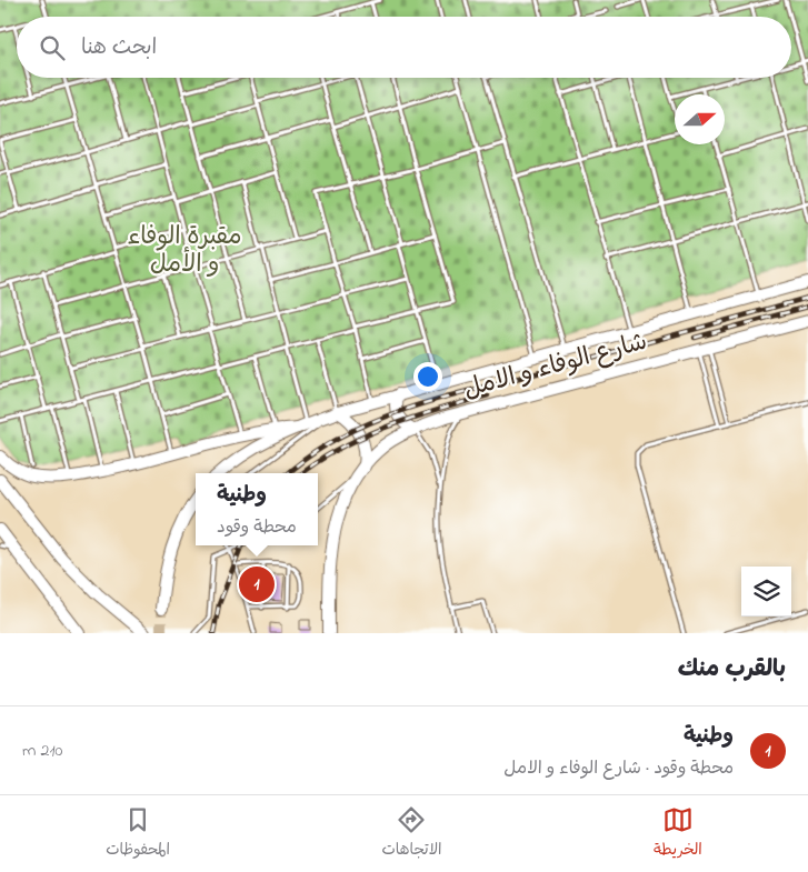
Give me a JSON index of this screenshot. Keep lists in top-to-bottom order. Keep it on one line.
{"streets":{"main road":["شارع الوفاء و الامل"]},"parks":["مقبرة الوفاء و الأمل"],"north":"right","page":{"search":"ابحث هنا","popup":["وطنية","محطة وقود"],"pins":"1","heading":"بالقرب منك","list":[{"mark":"1","name":"وطنية","note":"محطة وقود · شارع الوفاء و الامل","value":"210 m"}],"nav":["الخريطة","الاتجاهات","المحفوظات"]}}
